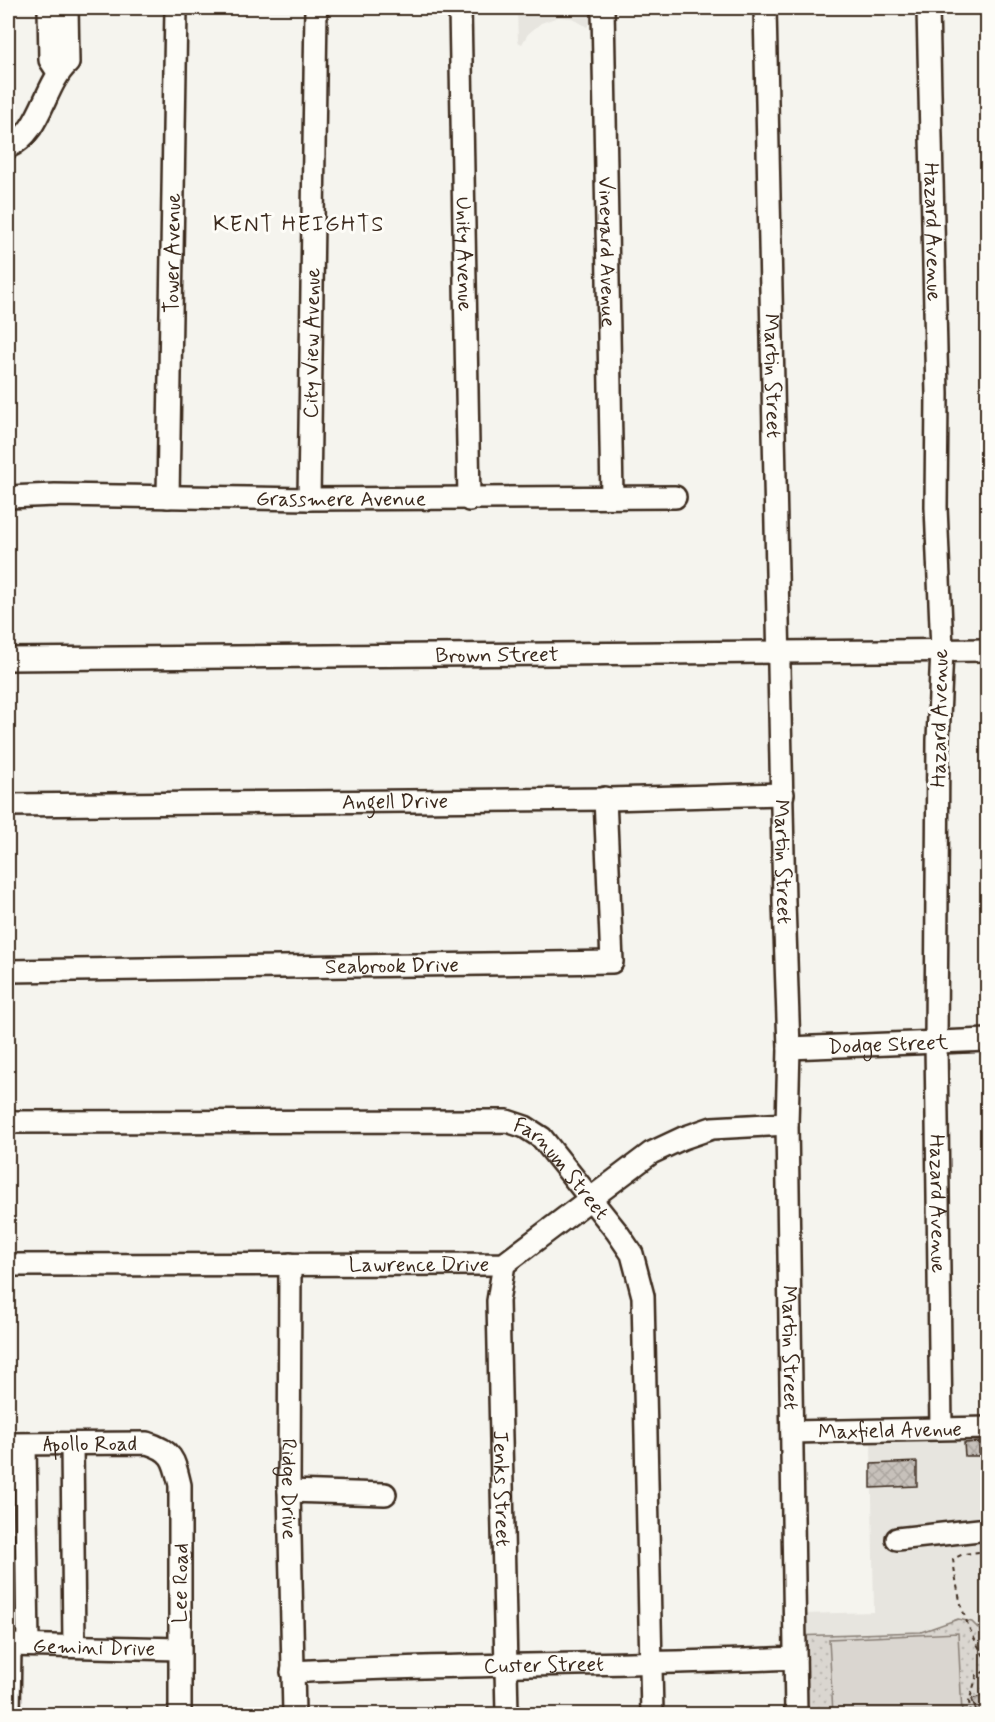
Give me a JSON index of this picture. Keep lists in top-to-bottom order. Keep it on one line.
{"streets":{"street":["Hazard Avenue","Tower Avenue","Vineyard Avenue","Unity Avenue","City View Avenue","Martin Street","Grassmere Avenue","Brown Street","Angell Drive","Seabrook Drive","Dodge Street","Farnum Street","Lawrence Drive","Maxfield Avenue","Apollo Road","Ridge Drive","Jenks Street","Lee Road","Gemini Drive","Custer Street"]},"crossings":[["Hazard Avenue","Brown Street"],["Hazard Avenue","Dodge Street"],["Hazard Avenue","Maxfield Avenue"],["Tower Avenue","Grassmere Avenue"],["Vineyard Avenue","Grassmere Avenue"],["Unity Avenue","Grassmere Avenue"],["City View Avenue","Grassmere Avenue"],["Martin Street","Brown Street"],["Martin Street","Angell Drive"],["Martin Street","Dodge Street"],["Martin Street","Lawrence Drive"],["Martin Street","Maxfield Avenue"],["Martin Street","Custer Street"],["Angell Drive","Seabrook Drive"],["Farnum Street","Lawrence Drive"],["Farnum Street","Custer Street"],["Lawrence Drive","Ridge Drive"],["Lawrence Drive","Jenks Street"],["Apollo Road","Lee Road"],["Ridge Drive","Custer Street"],["Jenks Street","Custer Street"],["Lee Road","Gemini Drive"]],"districts":["KENT HEIGHTS"]}
